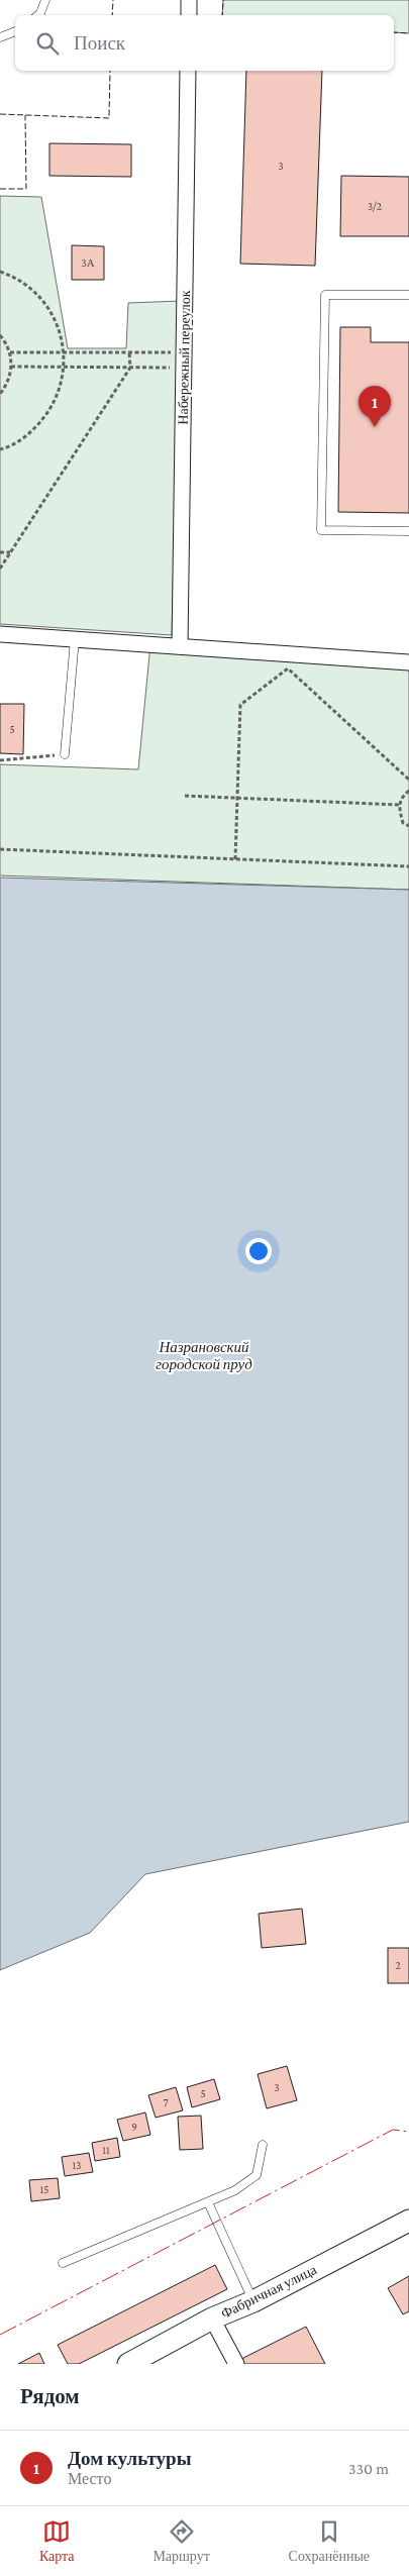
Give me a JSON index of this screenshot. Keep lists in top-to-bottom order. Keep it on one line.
{"streets":{"street":["Набережный переулок","Фабричная улица"]},"water":["Назрановский городской пруд"],"house_numbers":["3","3/2","3А","5","2","3","5","7","9","11","13","15"],"page":{"search":"Поиск","pins":"1","heading":"Рядом","list":[{"mark":"1","name":"Дом культуры","note":"Место","value":"330 m"}],"nav":["Карта","Маршрут","Сохранённые"]}}
